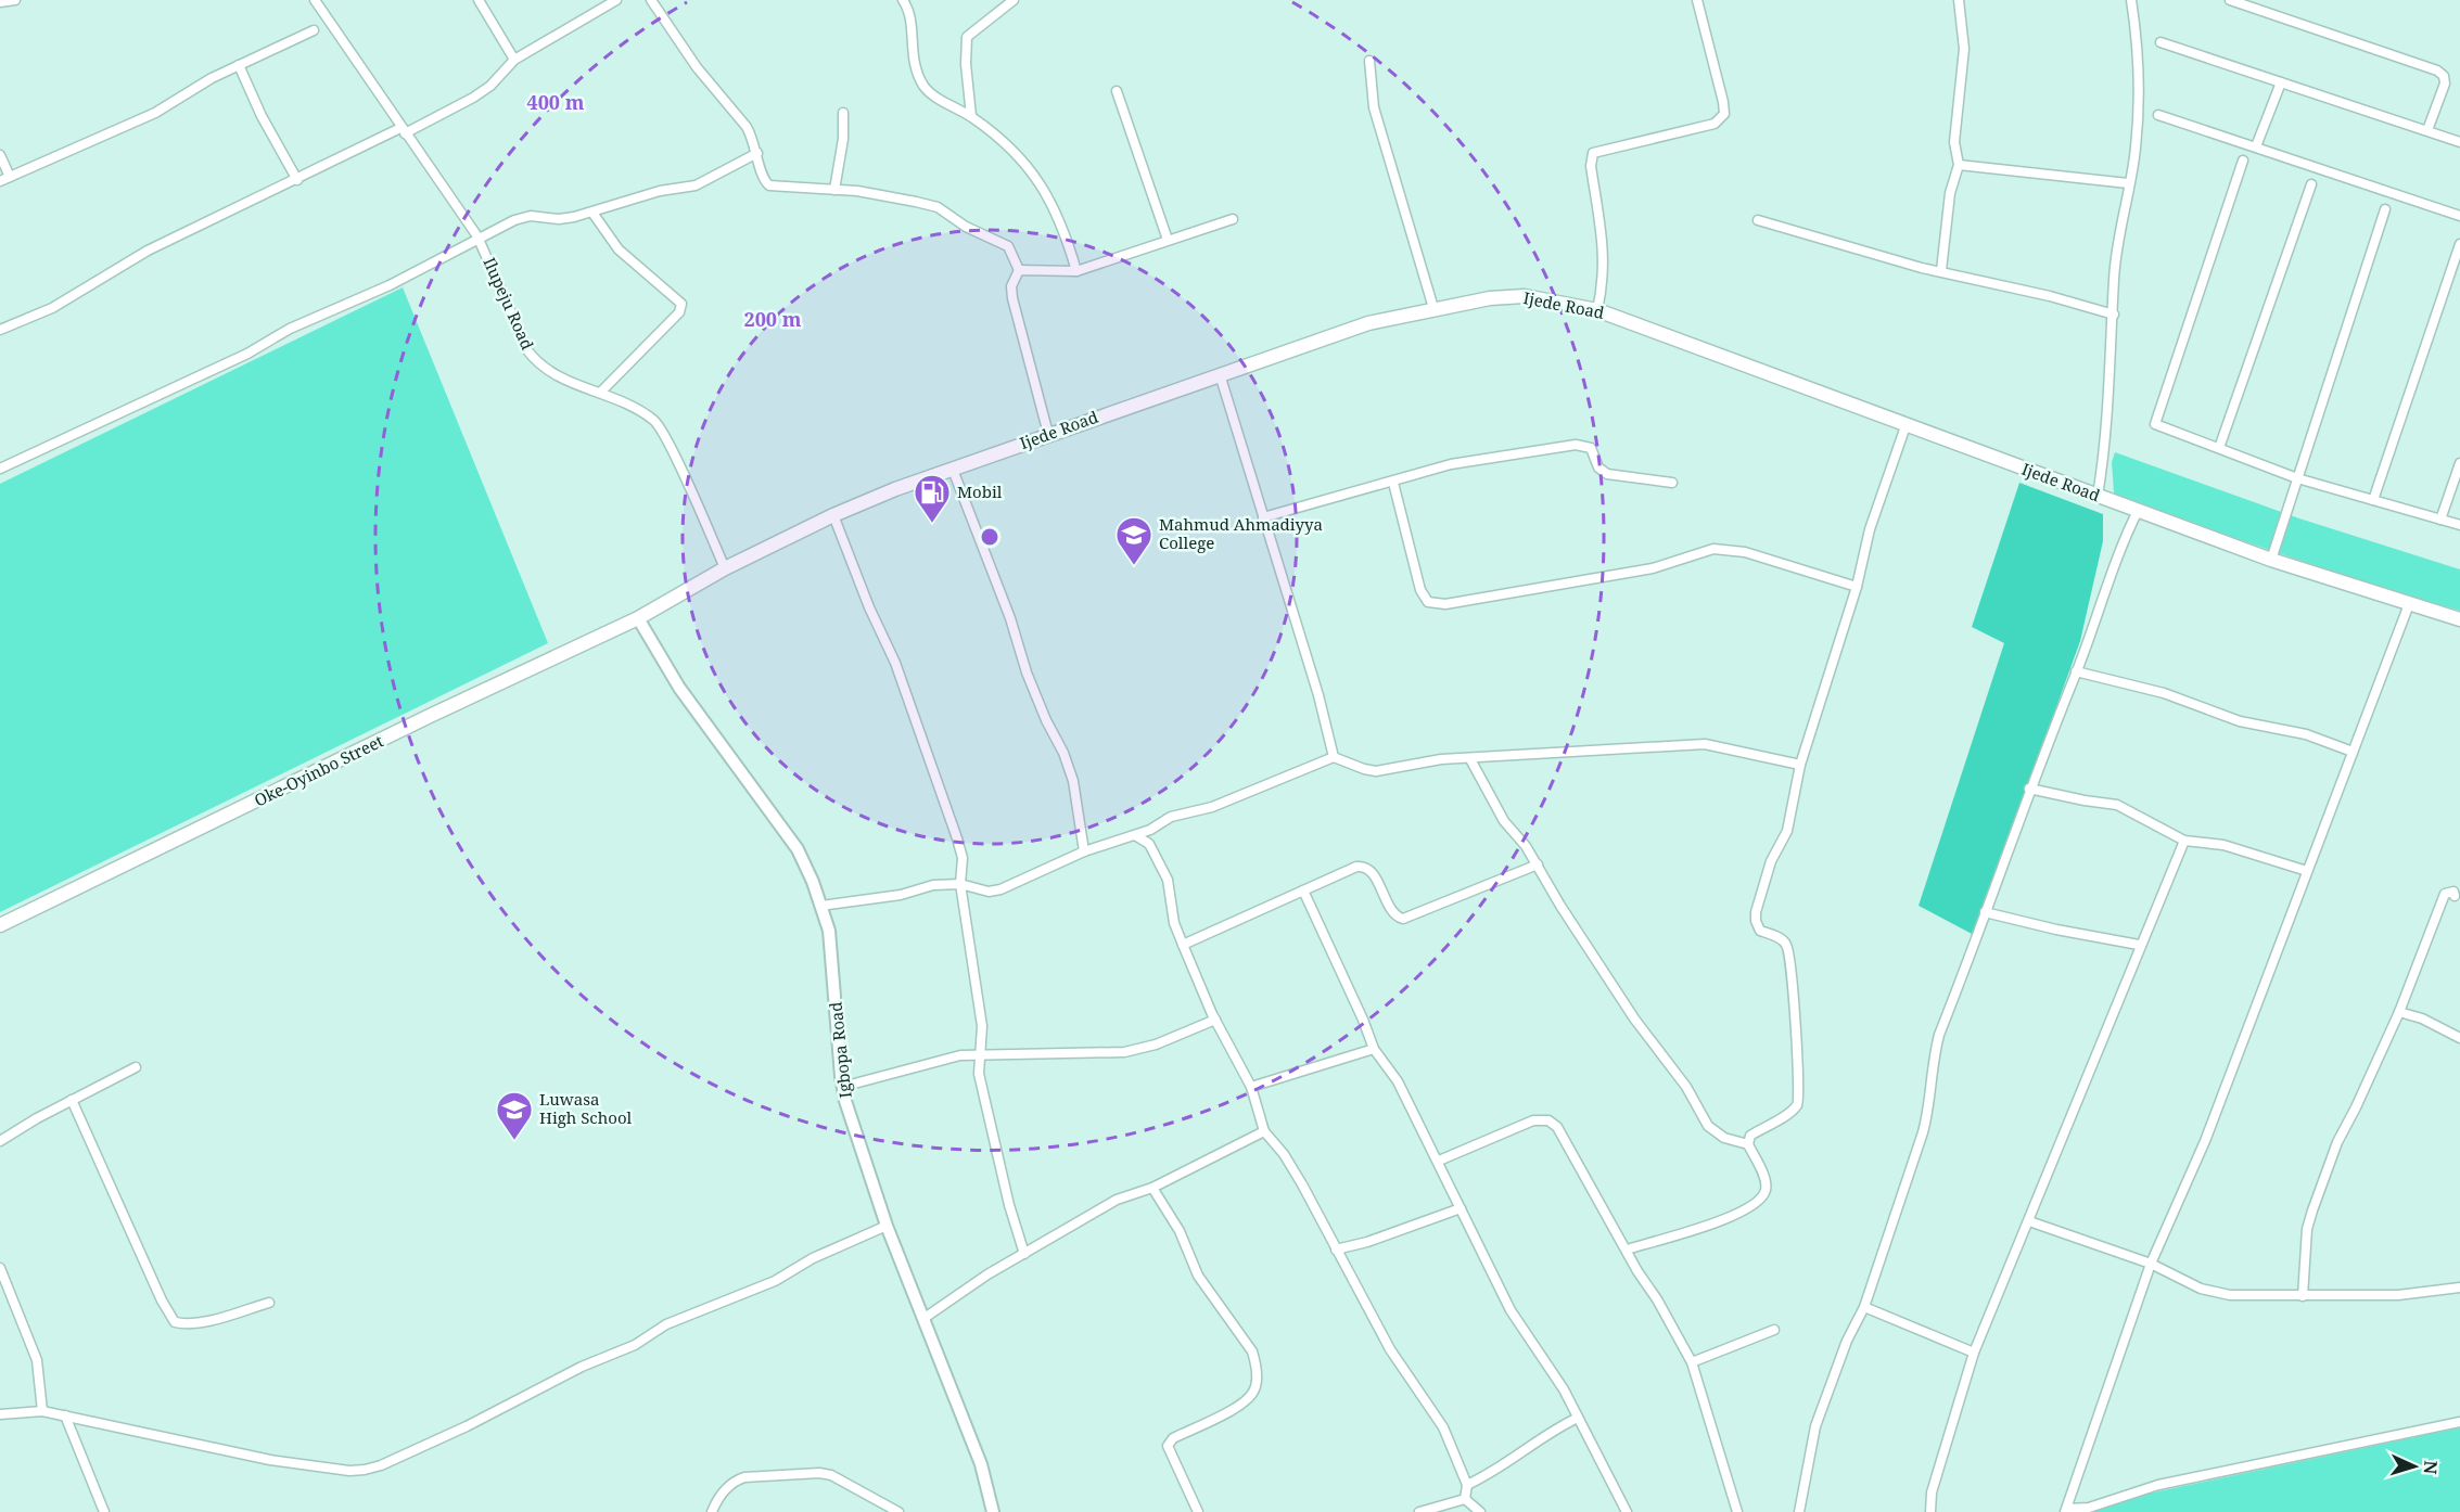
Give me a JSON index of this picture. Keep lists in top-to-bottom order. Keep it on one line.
{"streets":{"main road":["Ijede Road","Oke-Oyinbo Street"],"street":["Ilupeju Road","Igbopa Road"]},"crossings":[["Ilupeju Road","Ijede Road"],["Ijede Road","Oke-Oyinbo Street"],["Ijede Road","Igbopa Road"],["Oke-Oyinbo Street","Igbopa Road"]],"places":{"fuel station":["Mobil"],"school or university":["Mahmud Ahmadiyya College","Luwasa High School"]},"north":"right","rings":["400 m","200 m"]}
